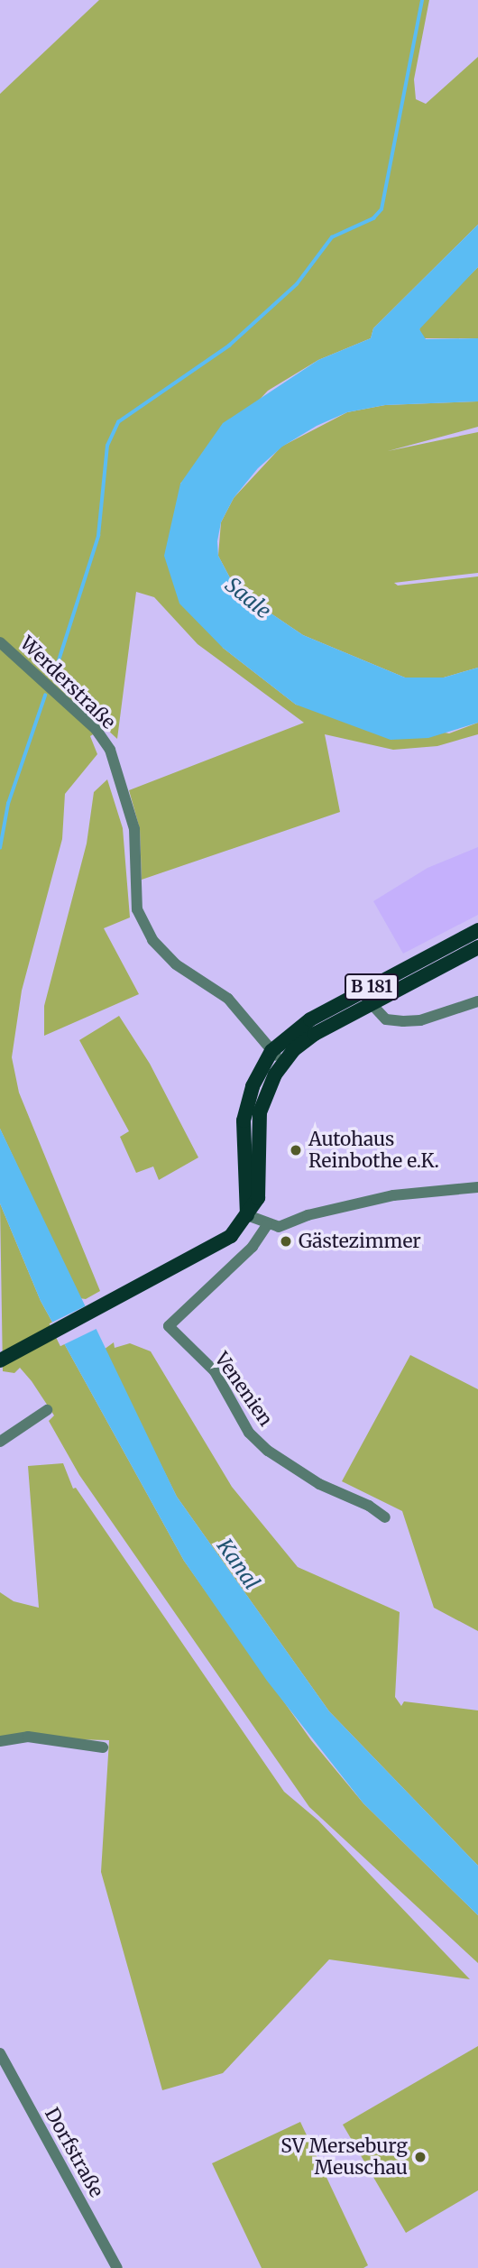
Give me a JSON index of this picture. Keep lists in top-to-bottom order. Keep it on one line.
{"streets":{"main road":["B 181"],"street":["Werderstraße","Venenien","Dorfstraße"]},"crossings":[["Werderstraße","B 181"]],"water":["Saale","Kanal"],"places":["Autohaus Reinbothe e.K.","Gästezimmer","SV Merseburg Meuschau"]}
